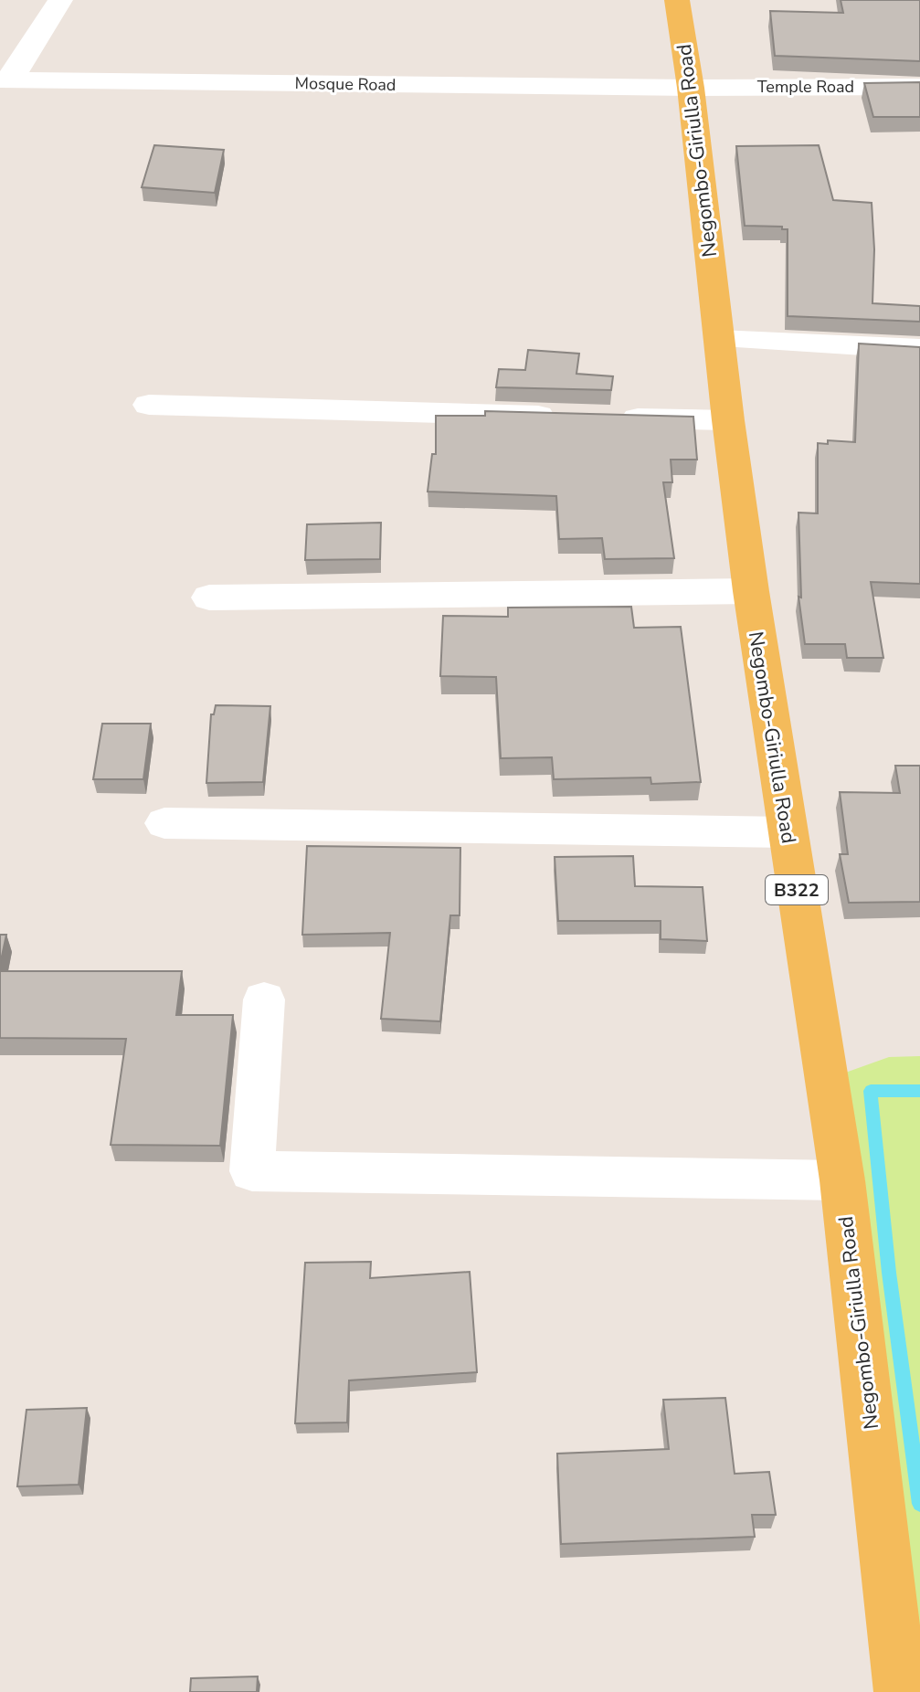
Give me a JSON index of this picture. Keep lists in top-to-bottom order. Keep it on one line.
{"streets":{"main road":["Negombo-Giriulla Road","B322"],"street":["Mosque Road","Temple Road"]},"crossings":[["Mosque Road","Temple Road"],["Mosque Road","Negombo-Giriulla Road"],["Temple Road","Negombo-Giriulla Road"]]}
